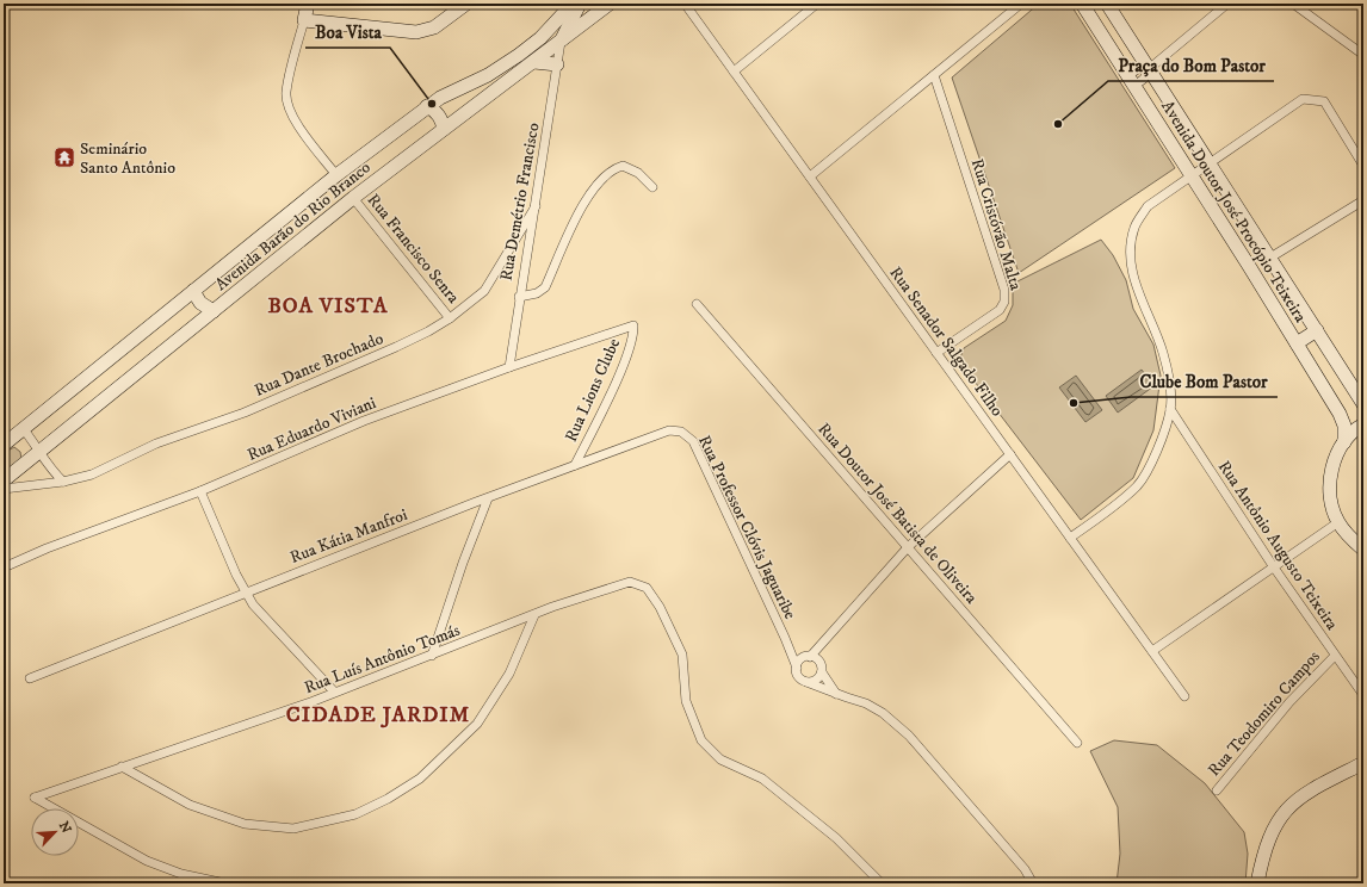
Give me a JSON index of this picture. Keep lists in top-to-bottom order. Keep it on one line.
{"streets":{"main road":["Avenida Doutor José Procópio Teixeira","Avenida Barão do Rio Branco"],"street":["Rua Demétrio Francisco","Rua Cristóvão Malta","Rua Francisco Senra","Rua Senador Salgado Filho","Rua Dante Brochado","Rua Lions Clube","Rua Eduardo Viviani","Rua Doutor José Batista de Oliveira","Rua Professor Clóvis Jaguaribe","Rua Kátia Manfroi","Rua Antônio Augusto Teixeira","Rua Luís Antônio Tomás","Rua Teodomiro Campos"]},"crossings":[["Rua Demétrio Francisco","Avenida Barão do Rio Branco"],["Rua Demétrio Francisco","Rua Dante Brochado"],["Rua Demétrio Francisco","Rua Eduardo Viviani"],["Rua Cristóvão Malta","Rua Senador Salgado Filho"],["Avenida Barão do Rio Branco","Rua Francisco Senra"],["Rua Francisco Senra","Rua Dante Brochado"],["Rua Lions Clube","Rua Eduardo Viviani"],["Rua Lions Clube","Rua Kátia Manfroi"],["Rua Professor Clóvis Jaguaribe","Rua Kátia Manfroi"],["Rua Antônio Augusto Teixeira","Rua Teodomiro Campos"]],"districts":["BOA VISTA","CIDADE JARDIM"],"places":{"other":["Boa Vista","Praça do Bom Pastor","Clube Bom Pastor"],"temple":["Seminário Santo Antônio"]},"north":"top right"}
